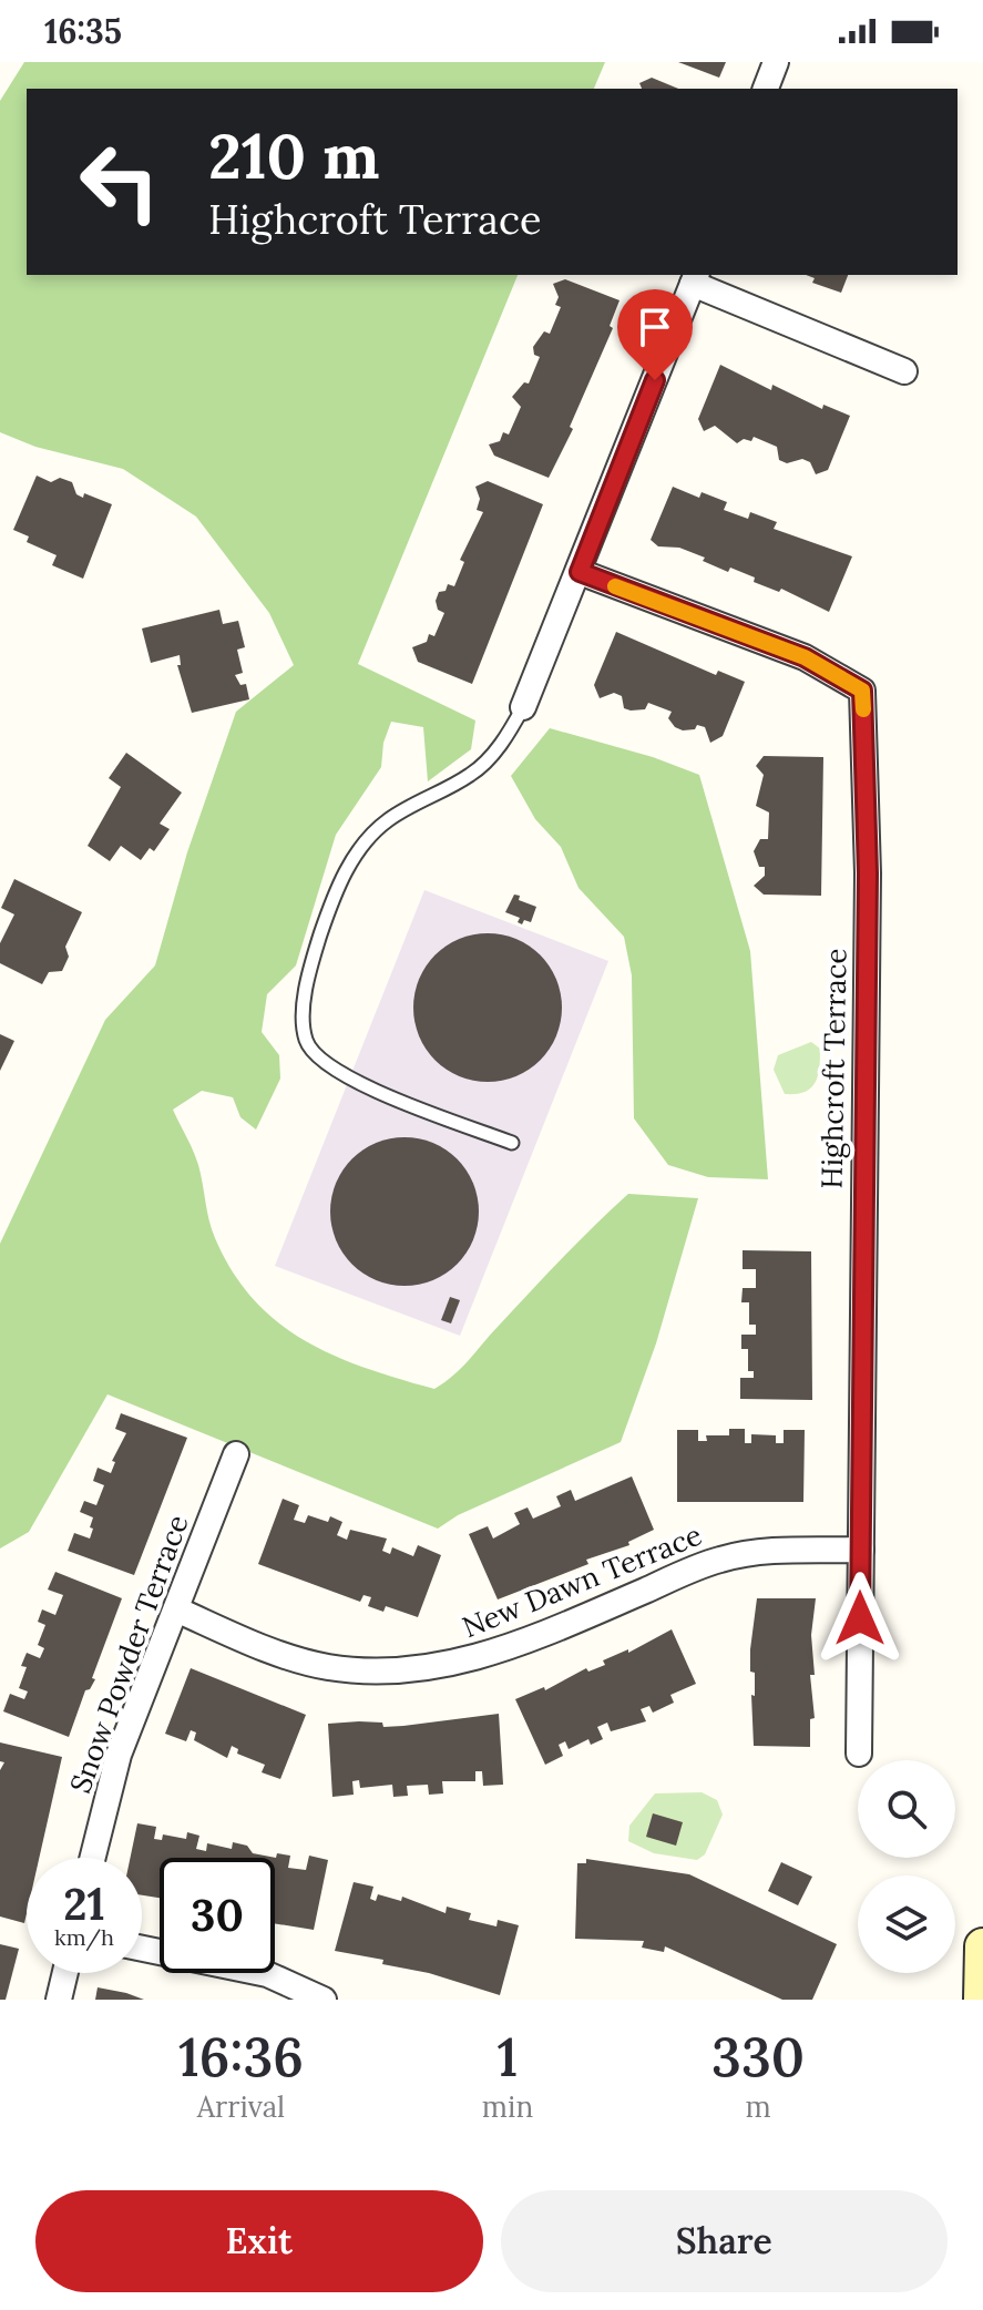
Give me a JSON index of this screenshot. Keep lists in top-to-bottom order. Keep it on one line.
{"streets":{"street":["Highcroft Terrace","New Dawn Terrace","Snow Powder Terrace"]},"crossings":[["Highcroft Terrace","New Dawn Terrace"],["New Dawn Terrace","Snow Powder Terrace"]],"page":{"status":"16:35","turn":["210 m","Highcroft Terrace"],"speed":"21 km/h","limit":"30","eta":["16:36","Arrival","1","min","330","m"],"buttons":["Exit","Share"]}}
